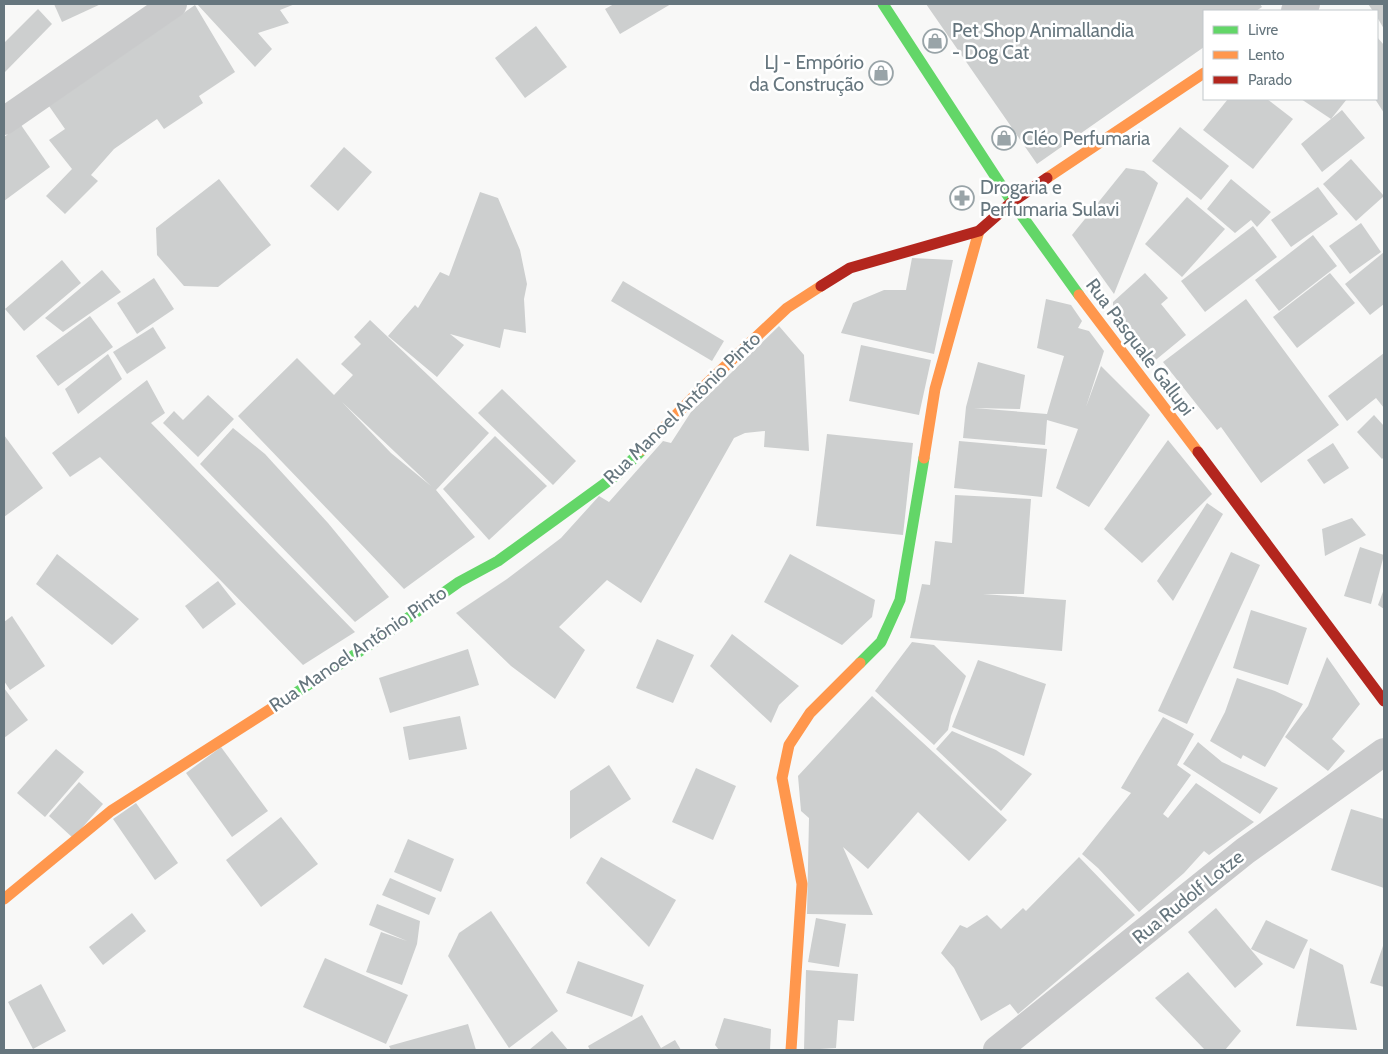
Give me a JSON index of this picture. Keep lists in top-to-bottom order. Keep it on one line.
{"streets":{"street":["Rua Pasquale Gallupi","Rua Manoel Antônio Pinto","Rua Rudolf Lotze"]},"crossings":[["Rua Pasquale Gallupi","Rua Manoel Antônio Pinto"]],"places":{"shop":["Pet Shop Animallandia - Dog Cat","LJ - Empório da Construção","Cléo Perfumaria"],"pharmacy":["Drogaria e Perfumaria Sulavi"]},"legend":["Livre","Lento","Parado"]}
